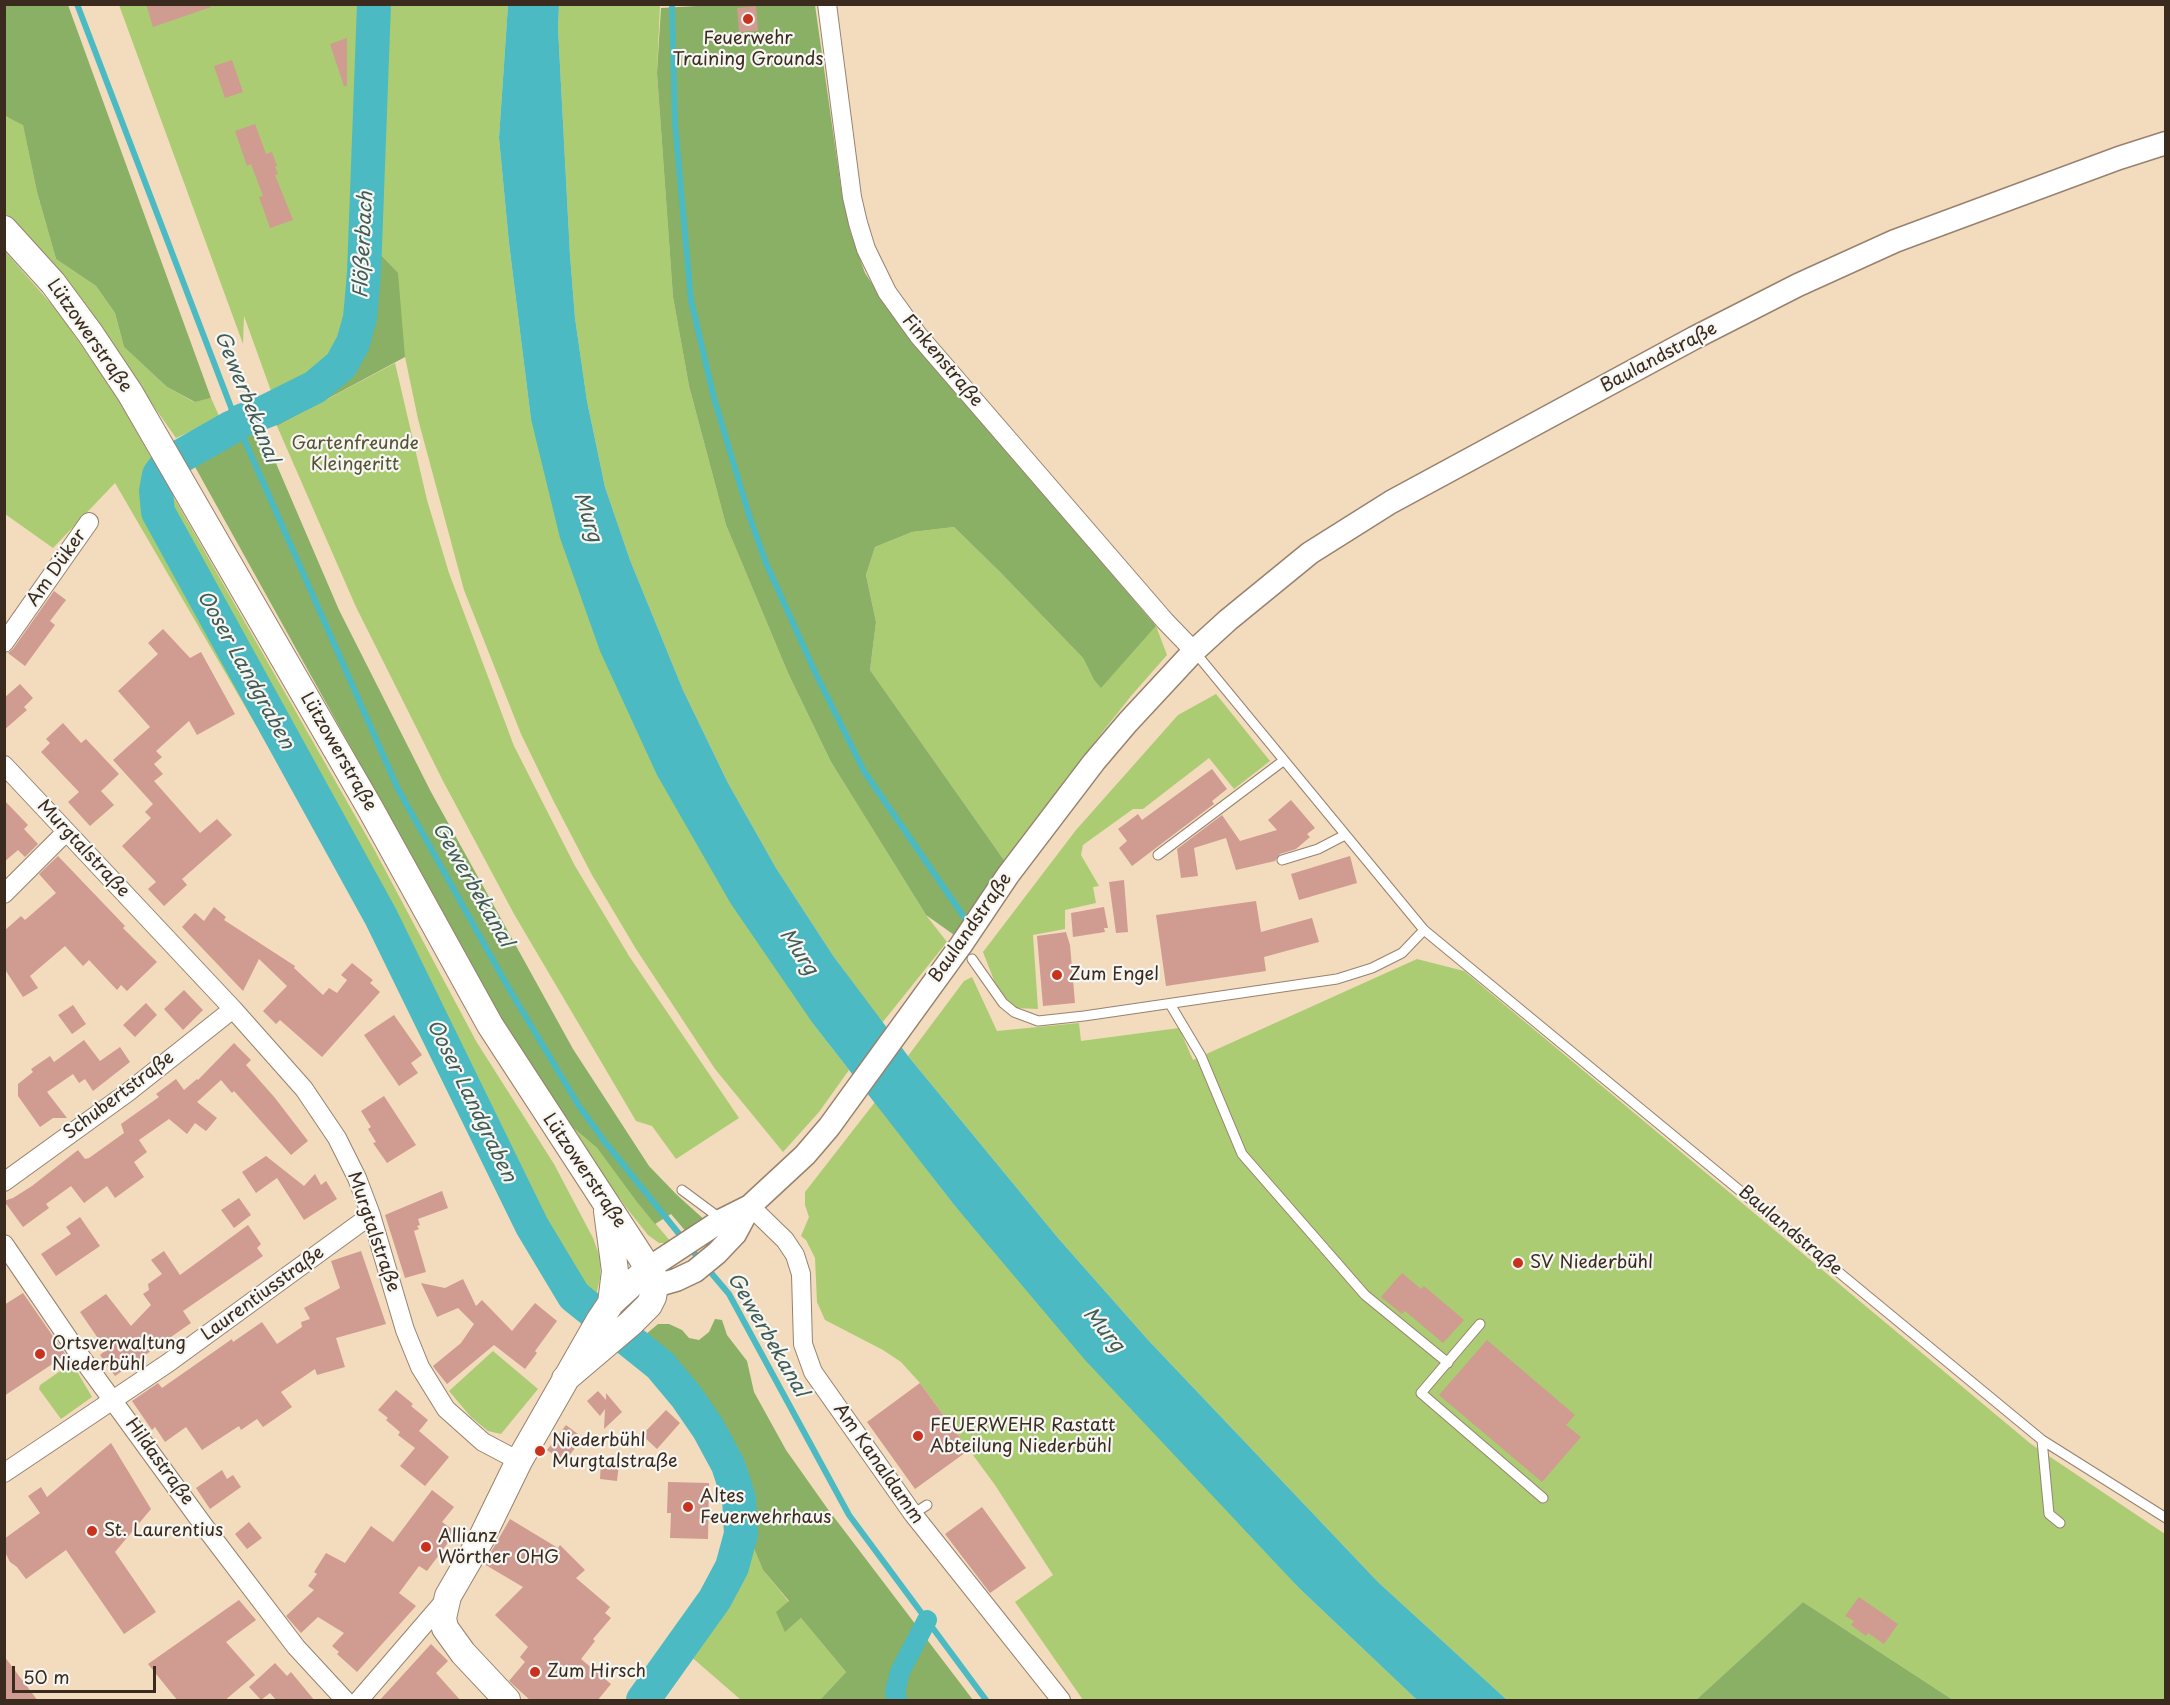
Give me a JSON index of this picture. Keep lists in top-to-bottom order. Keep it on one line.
{"streets":{"main road":["Lützowerstraße","Baulandstraße"],"street":["Finkenstraße","Am Düker","Murgtalstraße","Schubertstraße","Laurentiusstraße","Hildastraße","Am Kanaldamm"]},"crossings":[["Lützowerstraße","Baulandstraße"],["Baulandstraße","Finkenstraße"],["Baulandstraße","Murgtalstraße"],["Baulandstraße","Am Kanaldamm"],["Murgtalstraße","Schubertstraße"],["Murgtalstraße","Laurentiusstraße"],["Laurentiusstraße","Hildastraße"]],"water":["Flößerbach","Gewerbekanal","Murg","Ooser Landgraben"],"parks":["Gartenfreunde Kleingeritt"],"places":["Feuerwehr Training Grounds","Zum Engel","SV Niederbühl","Ortsverwaltung Niederbühl","FEUERWEHR Rastatt Abteilung Niederbühl","Niederbühl Murgtalstraße","Altes Feuerwehrhaus","St. Laurentius","Allianz Wörther OHG","Zum Hirsch"],"scale_bar":"50 m"}
